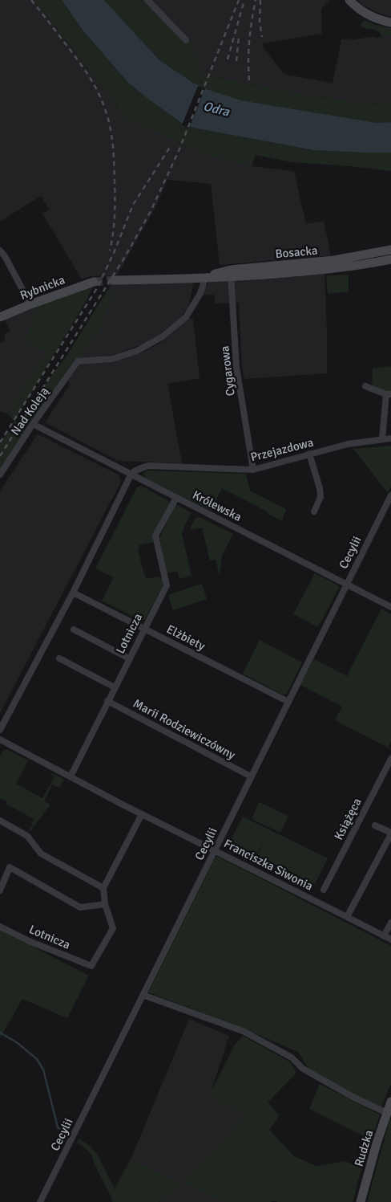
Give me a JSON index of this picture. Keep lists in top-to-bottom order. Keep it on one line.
{"streets":{"street":["Bosacka","Rybnicka","Cygarowa","Nad Koleją","Przejazdowa","Królewska","Cecylii","Lotnicza","Elżbiety","Marii Rodziewiczówny","Książęca","Franciszka Siwonia","Rudzka"]},"crossings":[["Bosacka","Cygarowa"],["Bosacka","Nad Koleją"],["Cygarowa","Przejazdowa"],["Nad Koleją","Królewska"],["Przejazdowa","Królewska"],["Królewska","Cecylii"],["Królewska","Lotnicza"],["Cecylii","Elżbiety"],["Cecylii","Marii Rodziewiczówny"],["Cecylii","Franciszka Siwonia"],["Lotnicza","Elżbiety"],["Lotnicza","Marii Rodziewiczówny"],["Lotnicza","Franciszka Siwonia"]],"water":["Odra"]}
